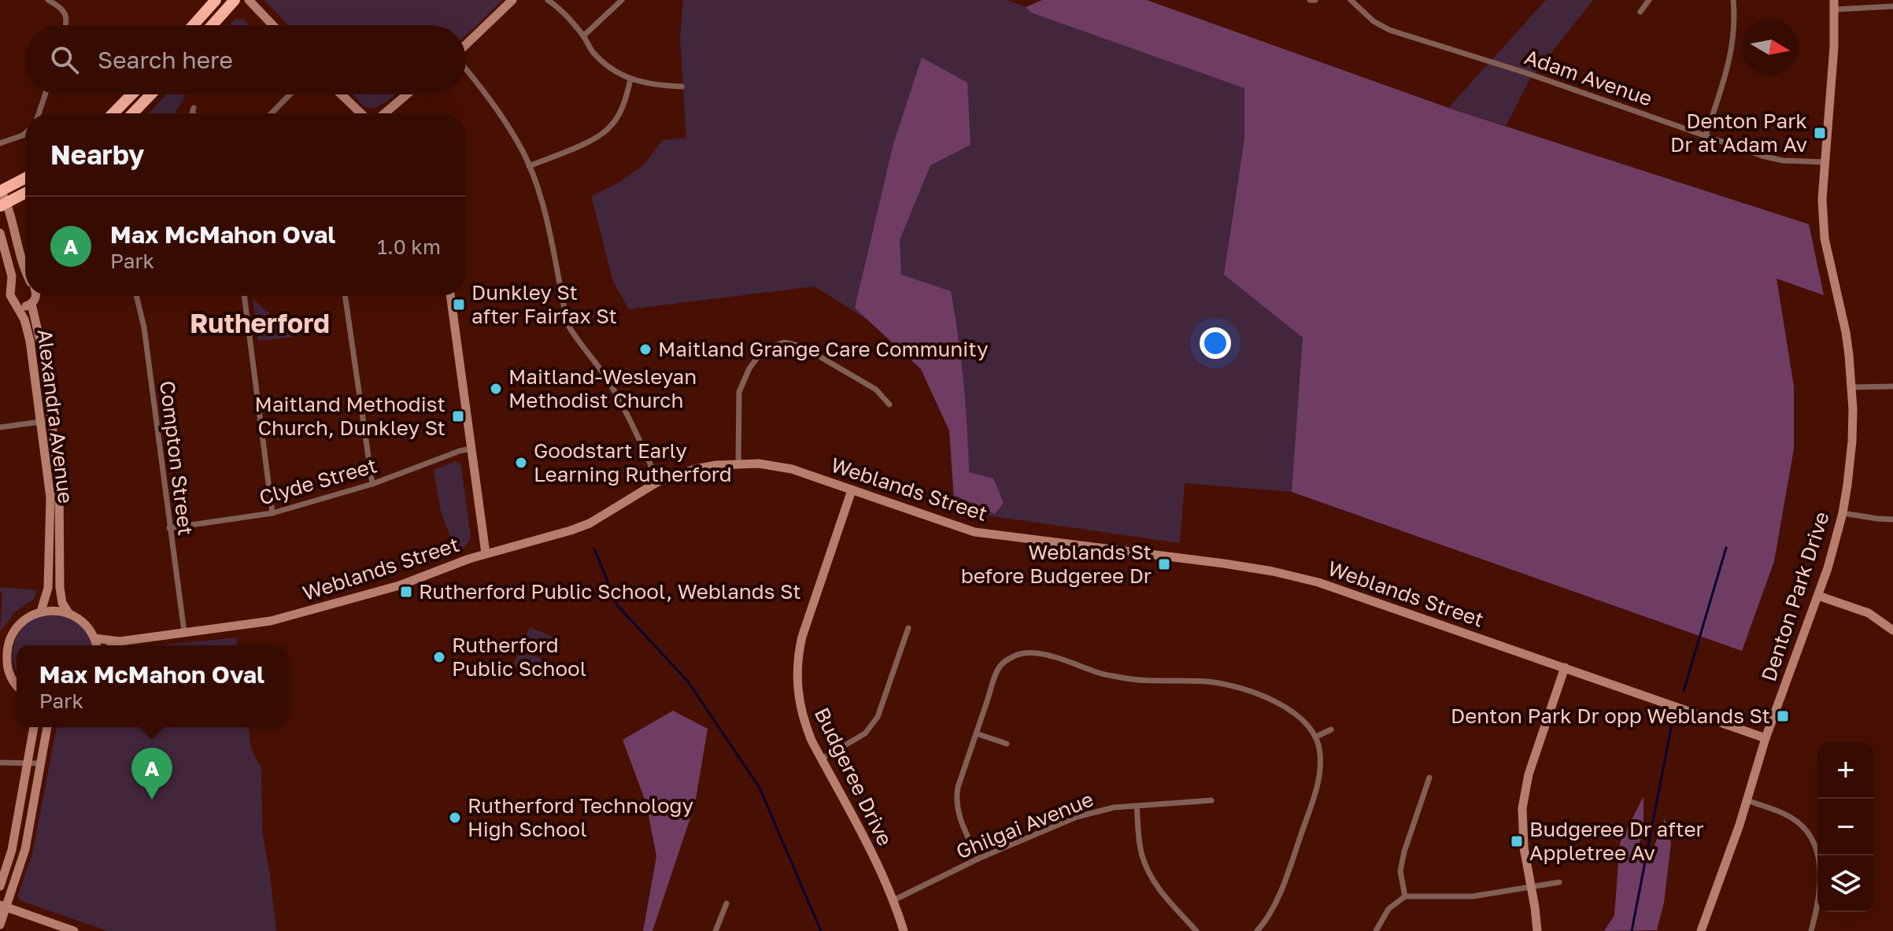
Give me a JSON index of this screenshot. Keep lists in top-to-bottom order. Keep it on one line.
{"streets":{"street":["Adam Avenue","Alexandra Avenue","Compton Street","Clyde Street","Weblands Street","Denton Park Drive","Budgeree Drive","Ghilgai Avenue"]},"crossings":[["Adam Avenue","Denton Park Drive"],["Compton Street","Clyde Street"],["Compton Street","Weblands Street"],["Weblands Street","Denton Park Drive"],["Weblands Street","Budgeree Drive"],["Budgeree Drive","Ghilgai Avenue"]],"districts":["Rutherford"],"places":{"transit":["Denton Park Dr at Adam Av","Dunkley St after Fairfax St","Maitland Methodist Church, Dunkley St","Weblands St before Budgeree Dr","Rutherford Public School, Weblands St","Denton Park Dr opp Weblands St","Budgeree Dr after Appletree Av"],"other":["Maitland Grange Care Community","Maitland-Wesleyan Methodist Church","Goodstart Early Learning Rutherford","Rutherford Public School","Rutherford Technology High School"]},"north":"right","page":{"search":"Search here","heading":"Nearby","list":[{"mark":"A","name":"Max McMahon Oval","note":"Park","value":"1.0 km"}],"popup":["Max McMahon Oval","Park"],"map_buttons":["+","−"],"pins":"A"}}
